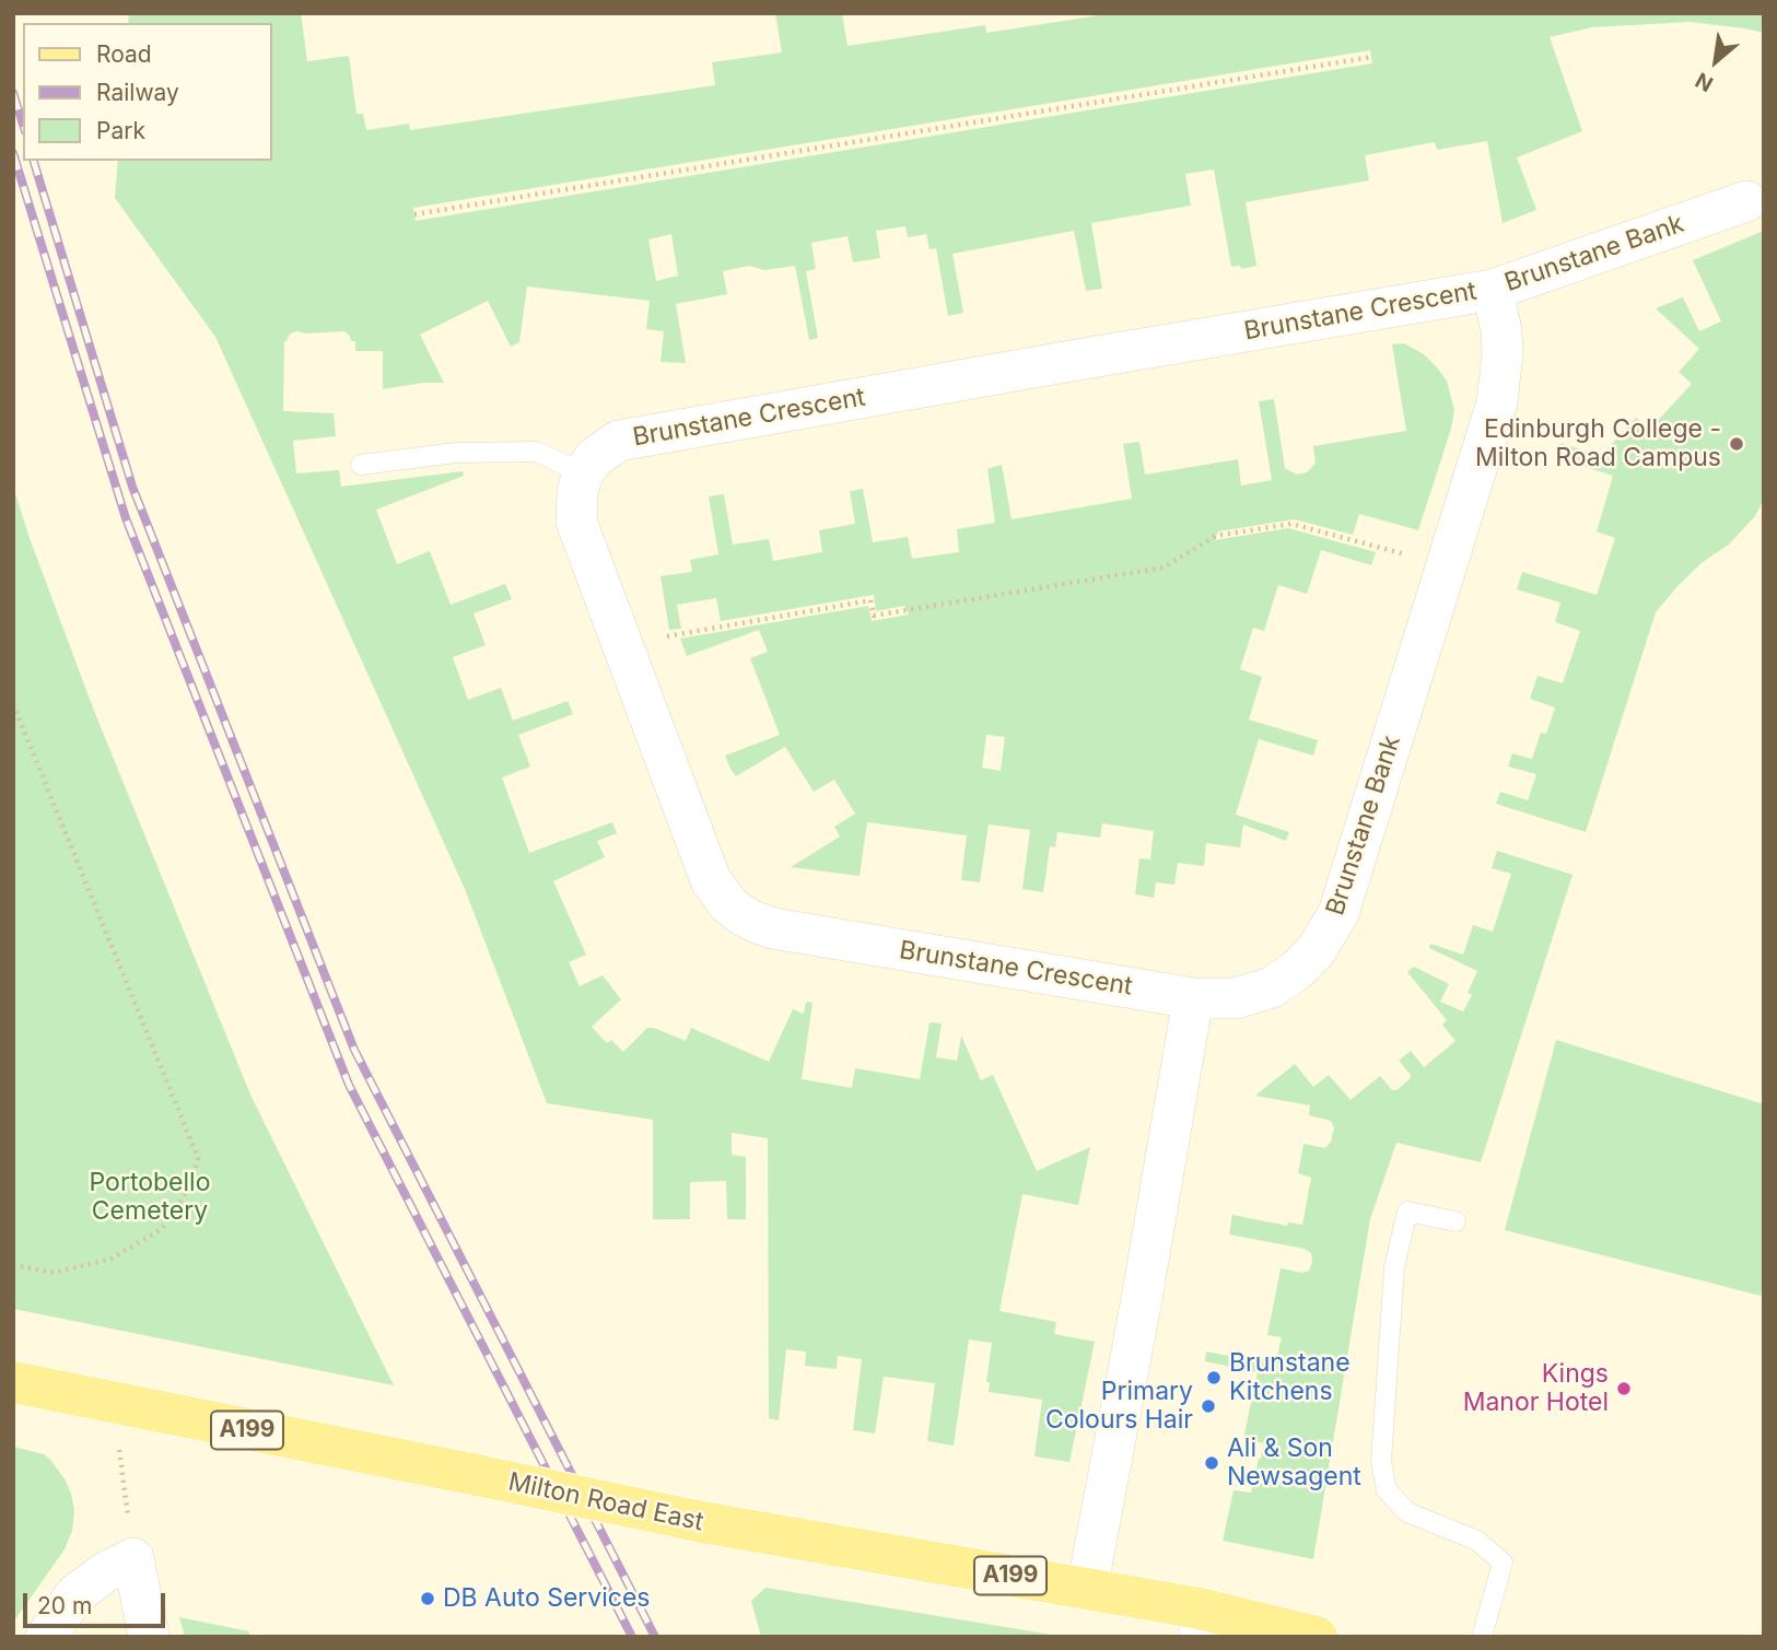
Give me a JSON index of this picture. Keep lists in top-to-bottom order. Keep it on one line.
{"streets":{"main road":["A199","Milton Road East"],"street":["Brunstane Bank","Brunstane Crescent"]},"crossings":[["Brunstane Bank","Brunstane Crescent"]],"parks":["Portobello Cemetery"],"places":["Edinburgh College - Milton Road Campus","Brunstane Kitchens","Kings Manor Hotel","Primary Colours Hair","Ali & Son Newsagent","DB Auto Services"],"legend":["Road","Railway","Park"],"scale_bar":"20 m","north":"bottom left"}
